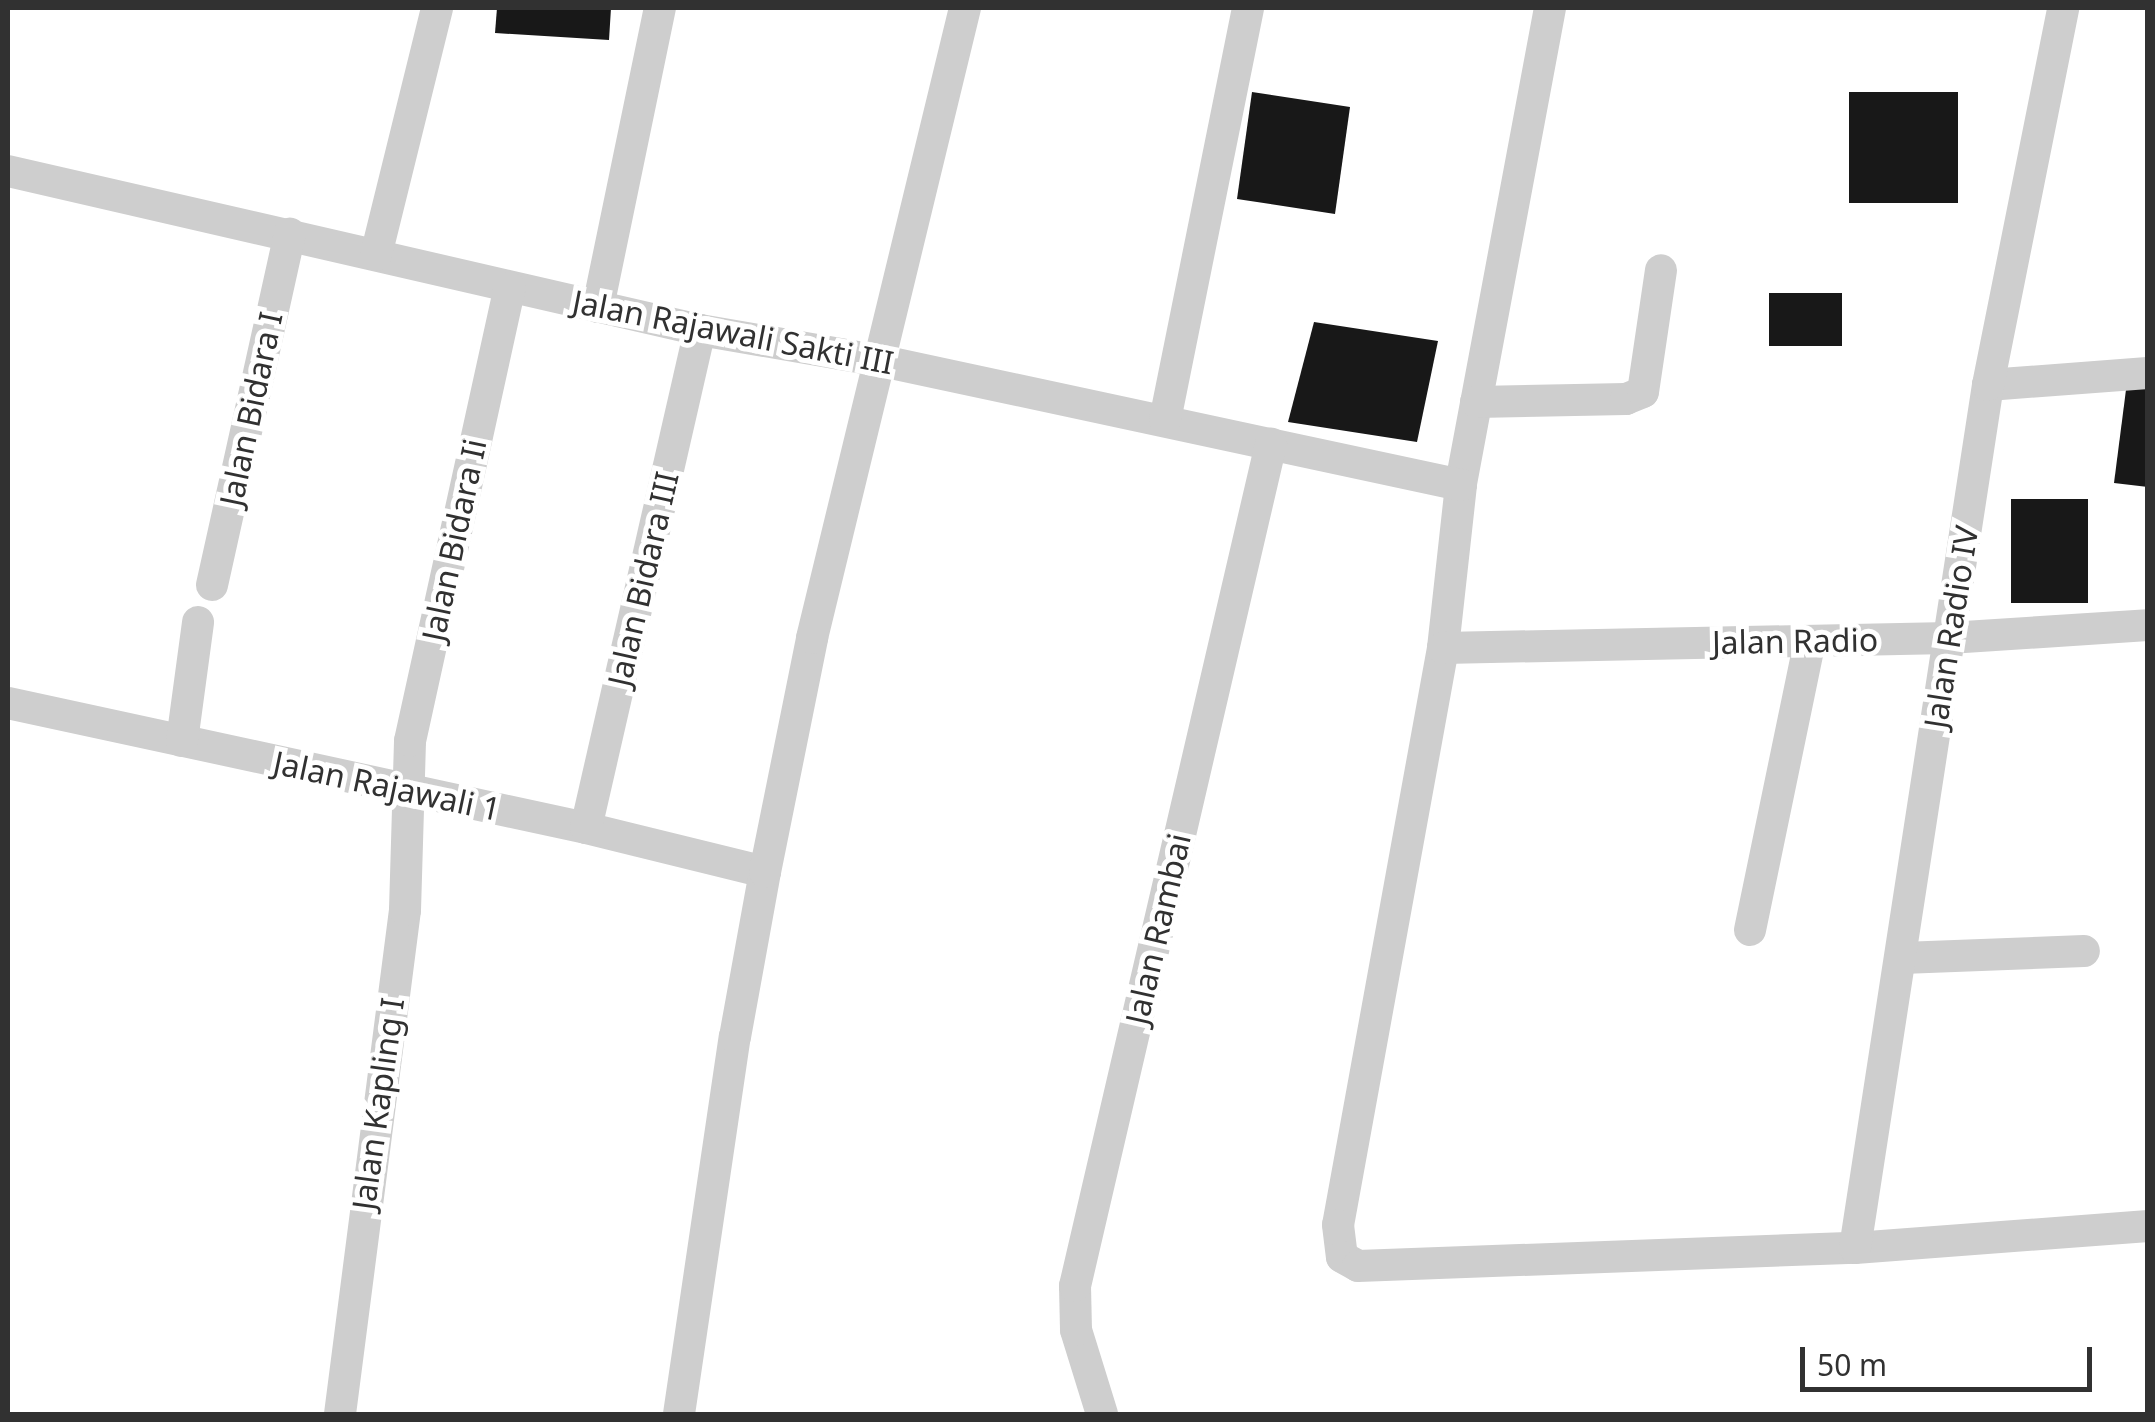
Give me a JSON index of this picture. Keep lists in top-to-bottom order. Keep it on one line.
{"streets":{"street":["Jalan Rajawali Sakti III","Jalan Bidara I","Jalan Bidara Ii","Jalan Bidara III","Jalan Radio IV","Jalan Radio","Jalan Rajawali 1","Jalan Rambai","Jalan Kapling I"]},"crossings":[["Jalan Rajawali Sakti III","Jalan Bidara I"],["Jalan Rajawali Sakti III","Jalan Bidara Ii"],["Jalan Rajawali Sakti III","Jalan Bidara III"],["Jalan Rajawali Sakti III","Jalan Rambai"],["Jalan Bidara Ii","Jalan Rajawali 1"],["Jalan Bidara Ii","Jalan Kapling I"],["Jalan Bidara III","Jalan Rajawali 1"],["Jalan Radio IV","Jalan Radio"],["Jalan Rajawali 1","Jalan Kapling I"]],"scale_bar":"50 m"}
